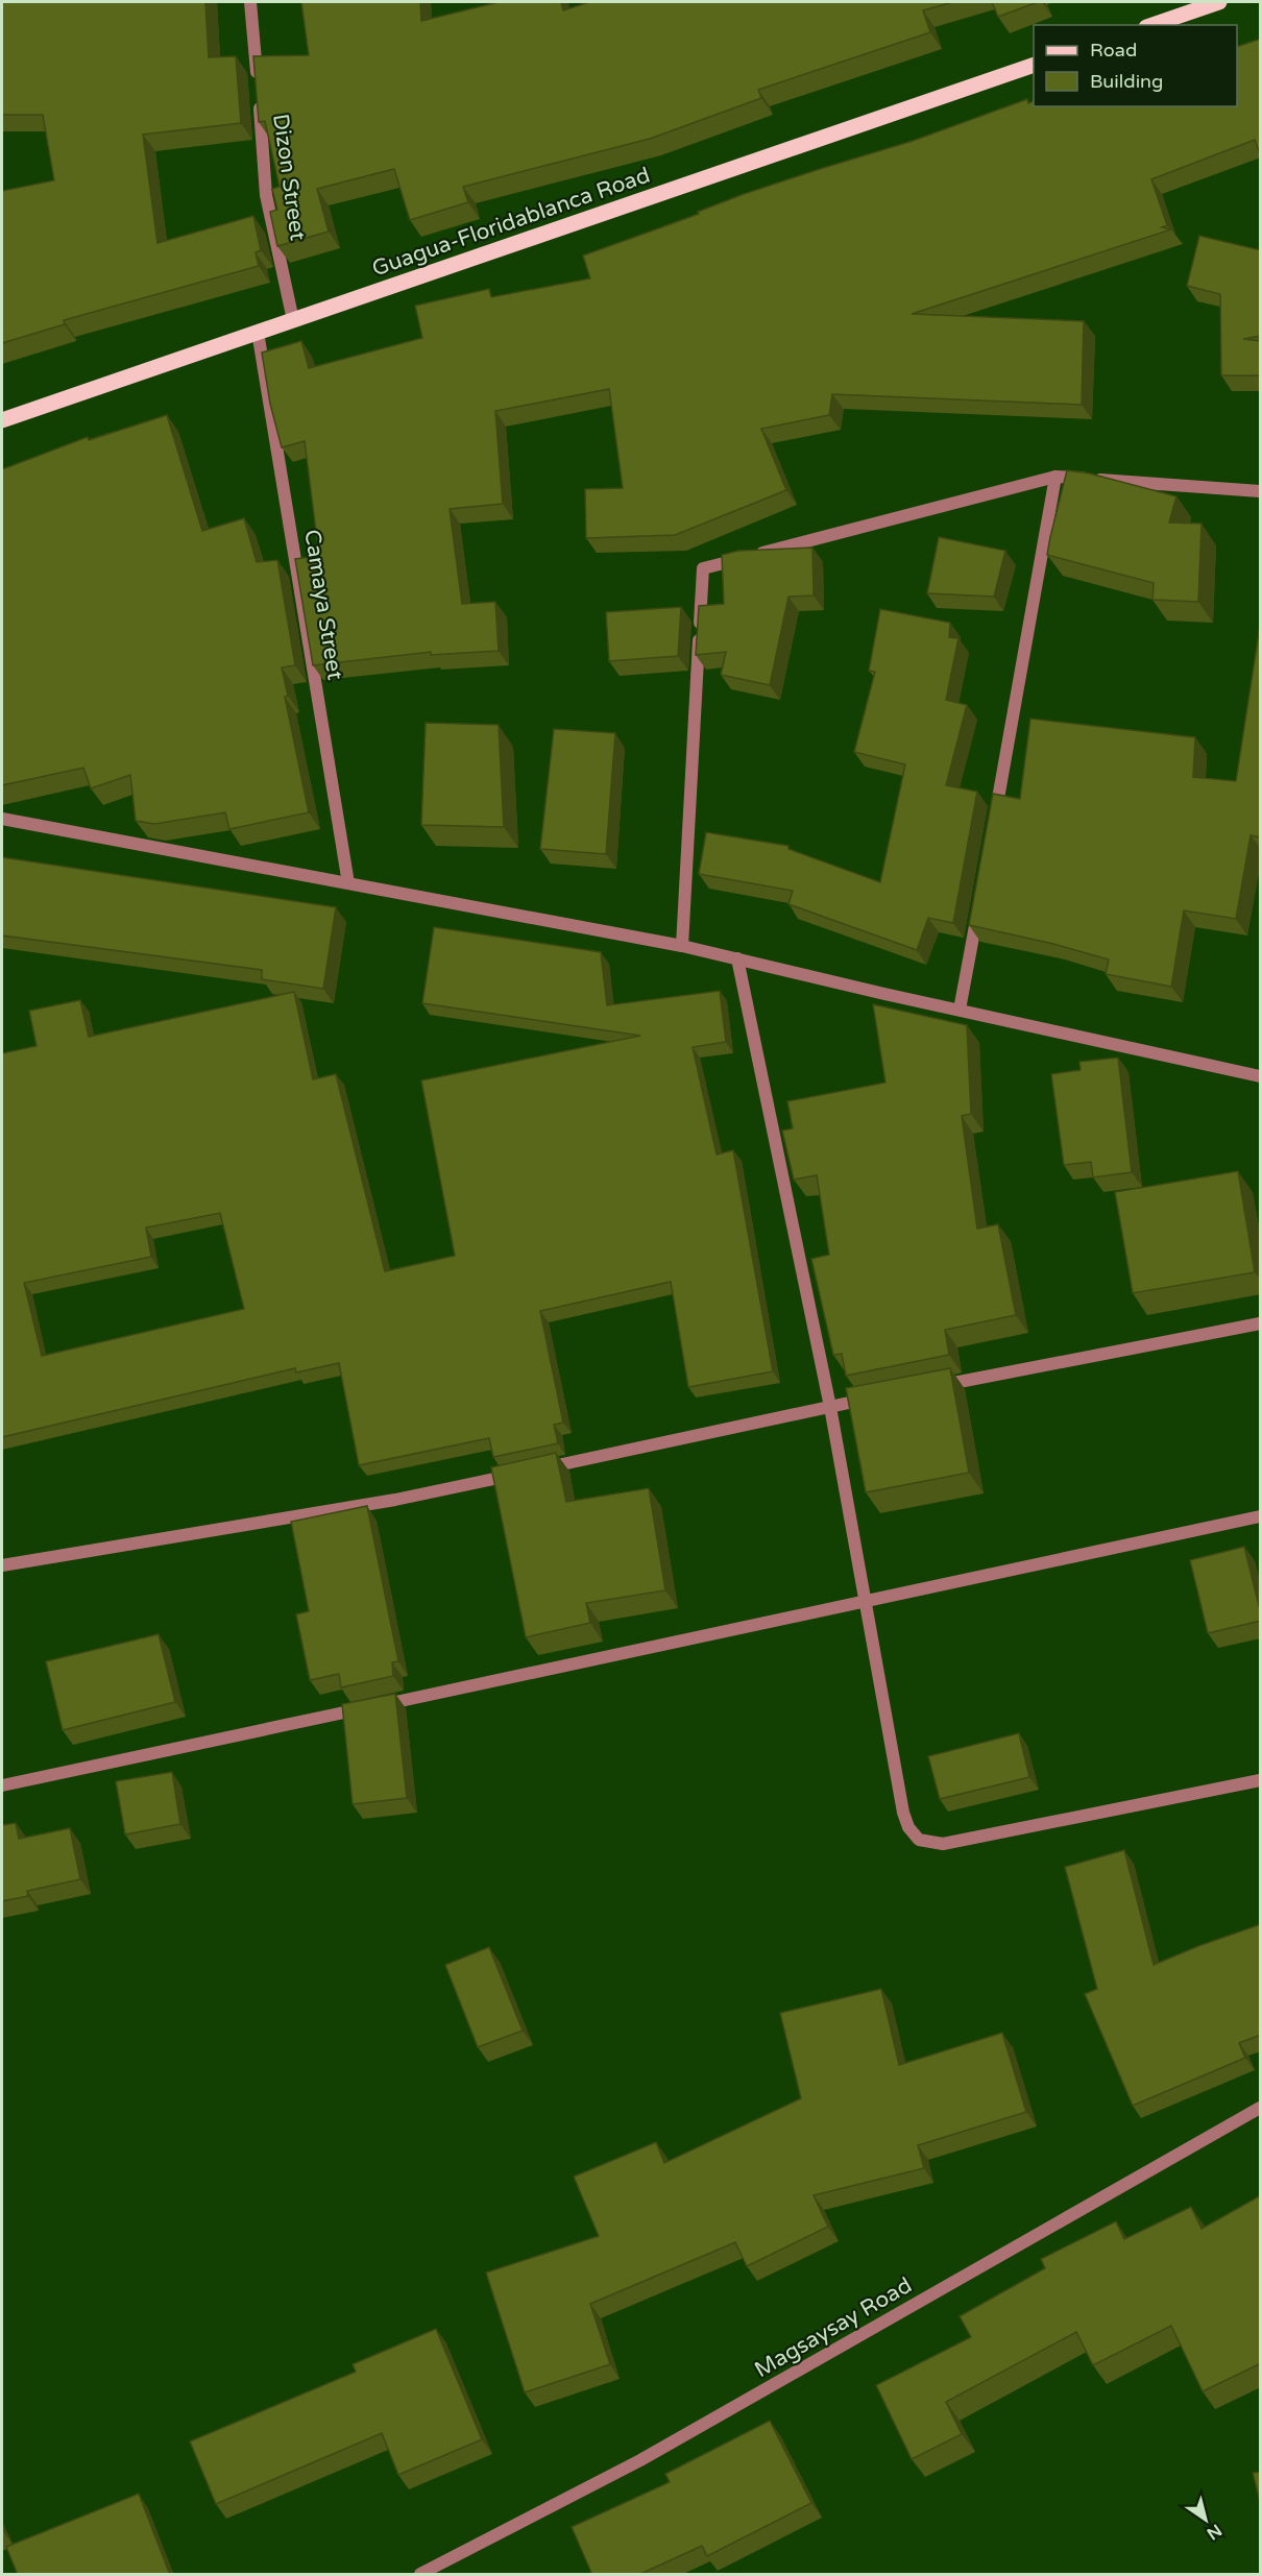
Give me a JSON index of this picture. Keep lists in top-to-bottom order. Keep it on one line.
{"streets":{"main road":["Guagua-Floridablanca Road"],"street":["Dizon Street","Camaya Street","Magsaysay Road"]},"crossings":[["Dizon Street","Guagua-Floridablanca Road"],["Guagua-Floridablanca Road","Camaya Street"]],"legend":["Road","Building"],"north":"bottom right"}
